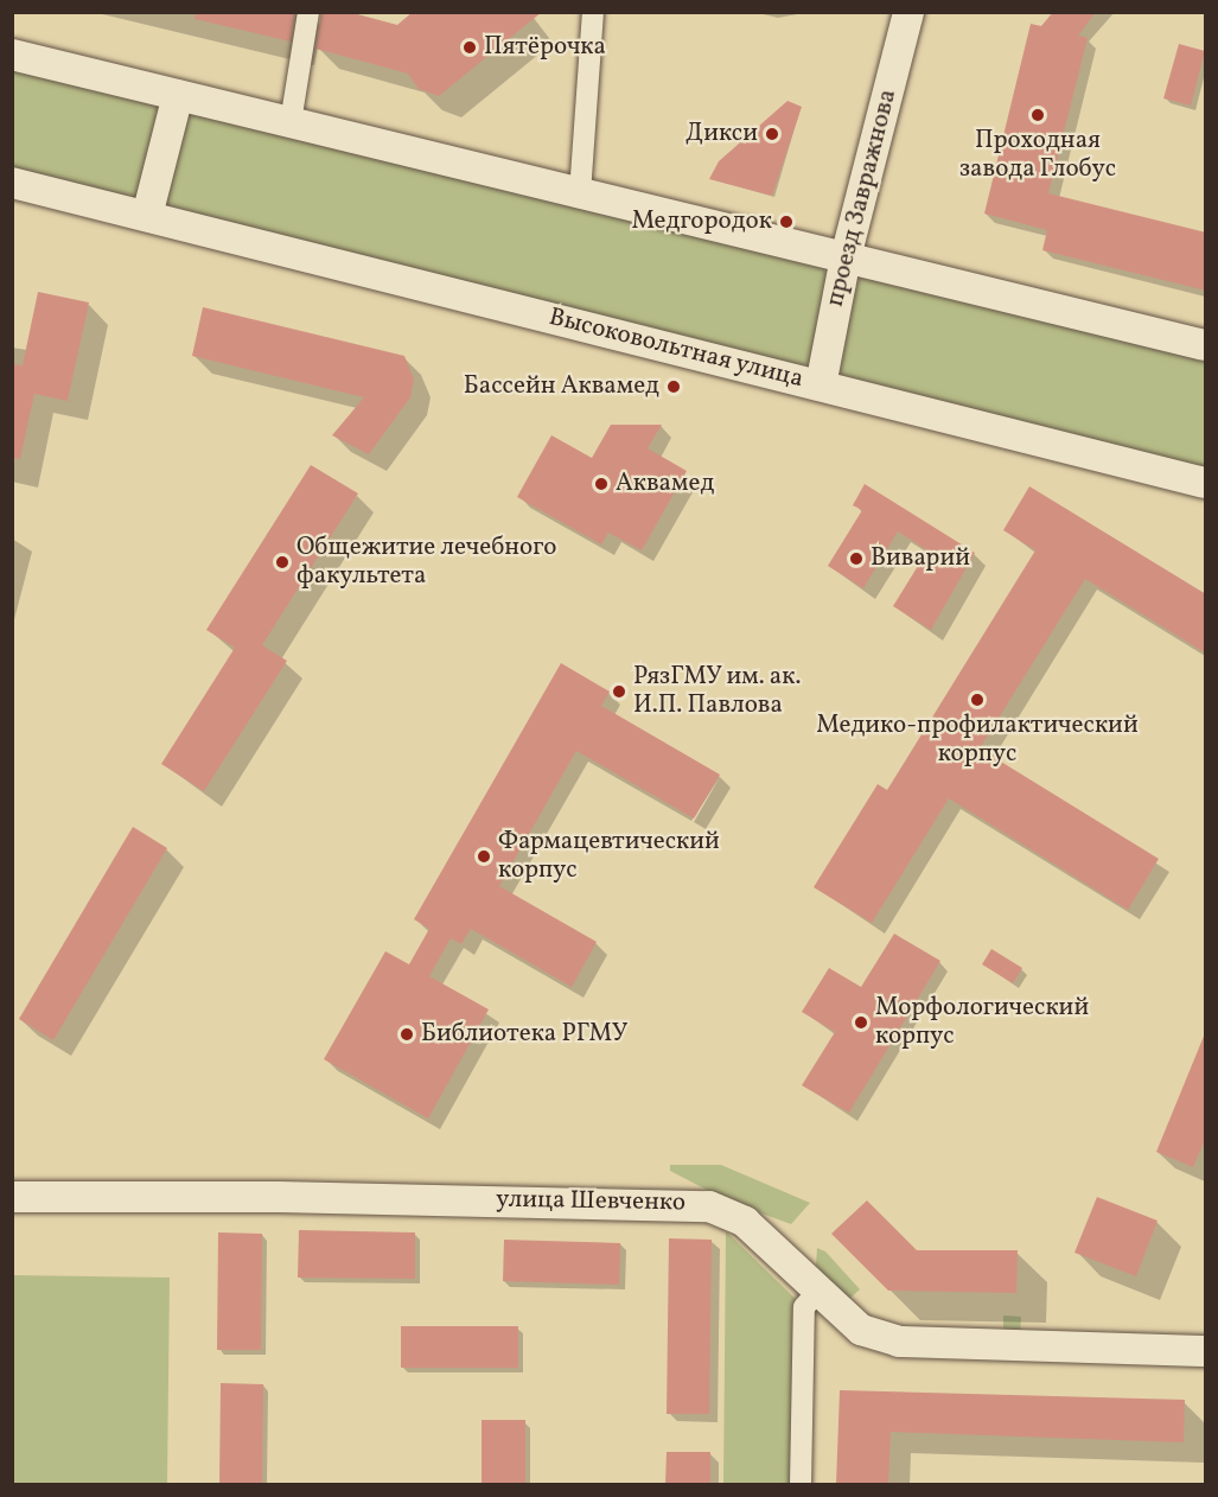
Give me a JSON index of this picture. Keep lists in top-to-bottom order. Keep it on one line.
{"streets":{"street":["проезд Завражнова","Высоковольтная улица","улица Шевченко"]},"crossings":[["проезд Завражнова","Высоковольтная улица"]],"places":["Пятёрочка","Проходная завода Глобус","Дикси","Медгородок","Бассейн Аквамед","Аквамед","Виварий","Общежитие лечебного факультета","РязГМУ им. ак. И.П. Павлова","Медико-профилактический корпус","Фармацевтический корпус","Морфологический корпус","Библиотека РГМУ"]}
